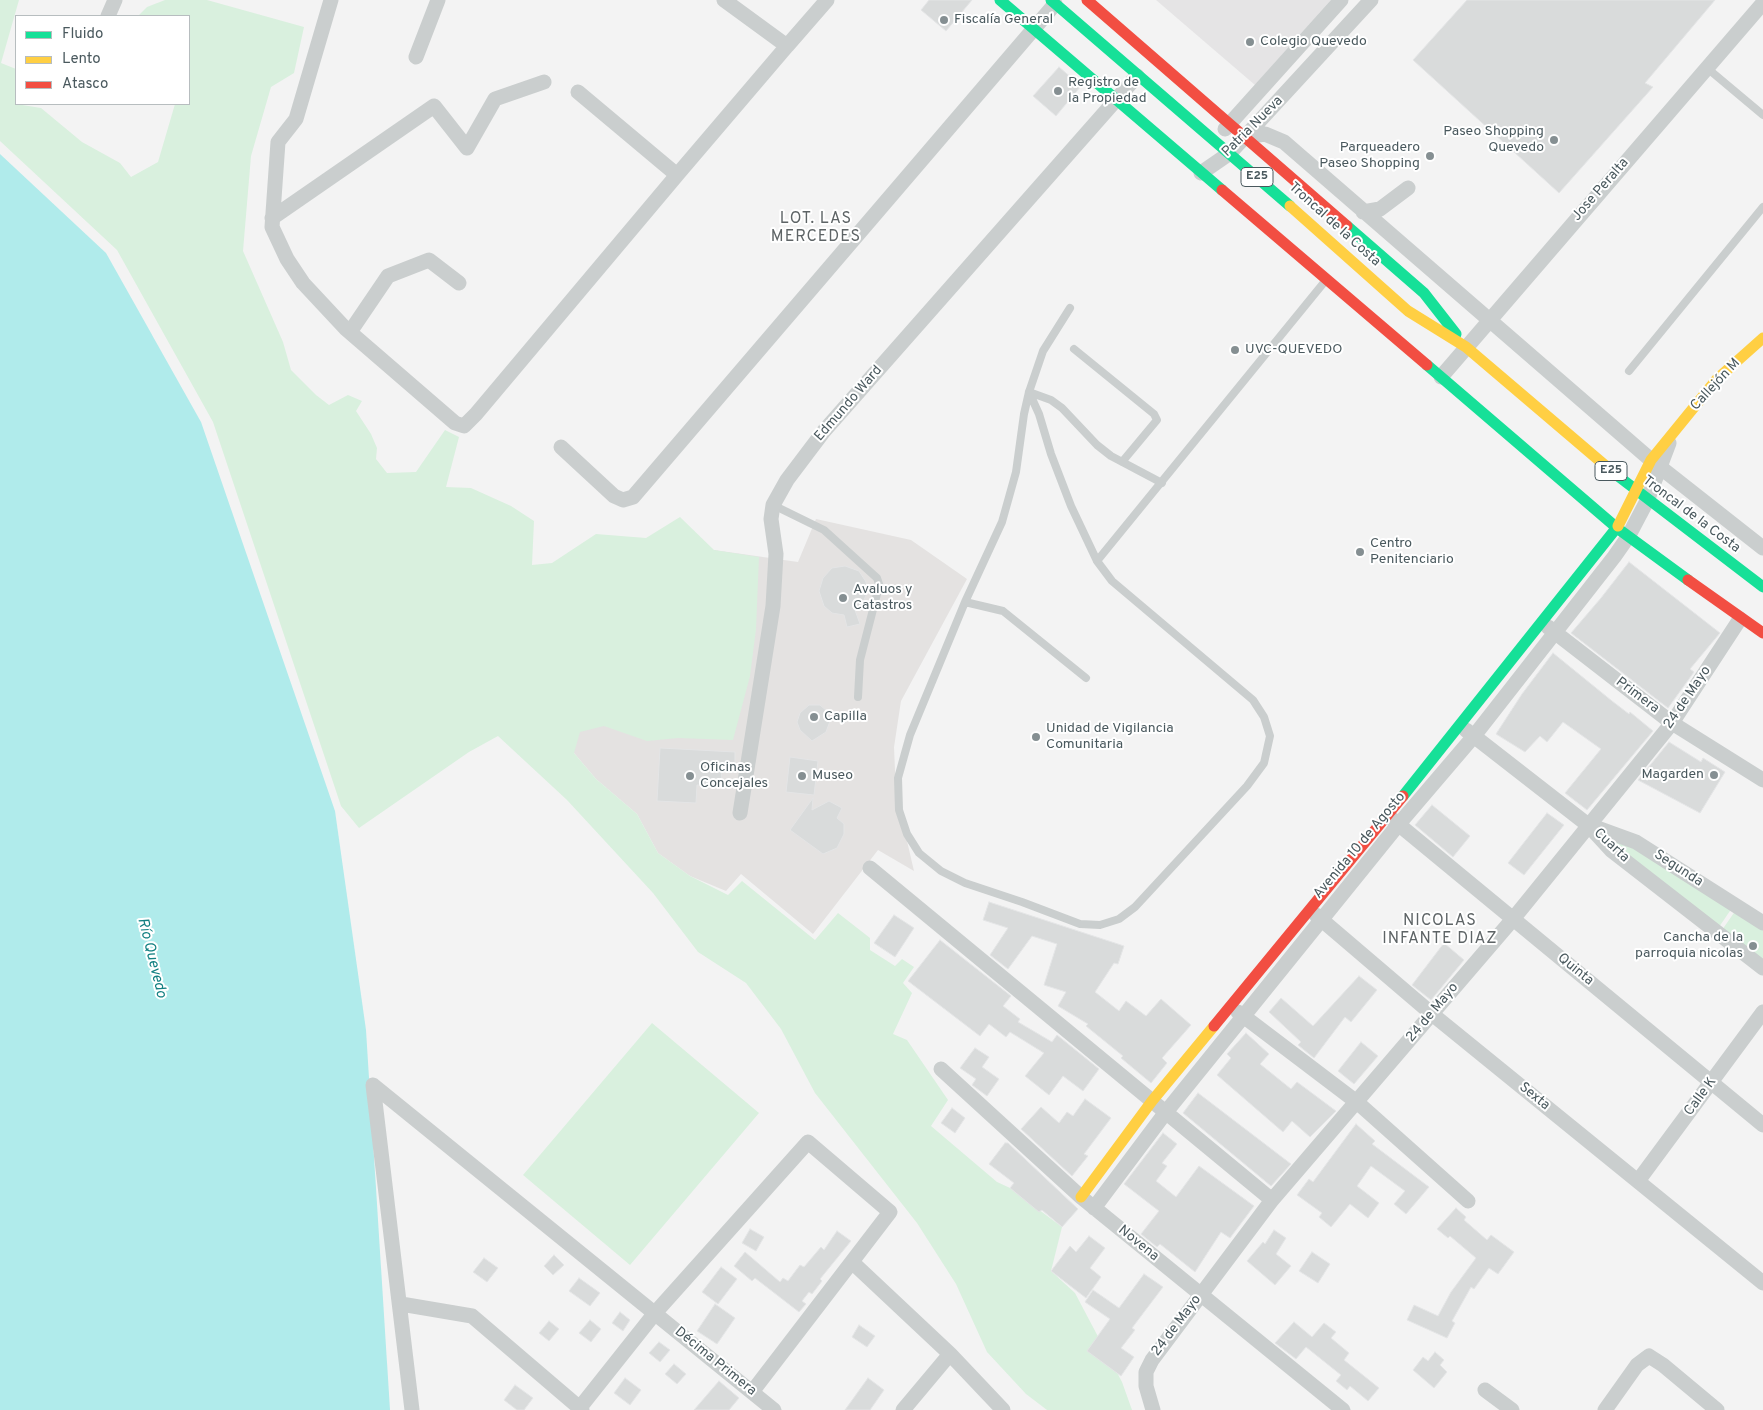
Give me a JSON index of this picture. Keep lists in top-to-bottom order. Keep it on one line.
{"streets":{"main road":["E25","Troncal de la Costa","Callejón M","Avenida 10 de Agosto"],"street":["Patria Nueva","Jose Peralta","Edmundo Ward","Primera","24 de Mayo","Cuarta","Segunda","Quinta","Sexta","Calle K","Novena","Décima Primera"]},"crossings":[["Patria Nueva","Troncal de la Costa"],["Jose Peralta","Troncal de la Costa"],["Troncal de la Costa","Callejón M"],["Troncal de la Costa","Edmundo Ward"],["Troncal de la Costa","Avenida 10 de Agosto"],["Callejón M","Avenida 10 de Agosto"],["Primera","24 de Mayo"],["Primera","Avenida 10 de Agosto"],["24 de Mayo","Cuarta"],["24 de Mayo","Segunda"],["24 de Mayo","Quinta"],["24 de Mayo","Sexta"],["24 de Mayo","Novena"],["Avenida 10 de Agosto","Cuarta"],["Avenida 10 de Agosto","Quinta"],["Avenida 10 de Agosto","Sexta"],["Avenida 10 de Agosto","Novena"],["Cuarta","Segunda"],["Quinta","Calle K"],["Sexta","Calle K"]],"districts":["LOT. LAS MERCEDES","NICOLAS INFANTE DIAZ"],"water":["Río Quevedo"],"places":["Fiscalía General","Colegio Quevedo","Registro de la Propiedad","Paseo Shopping Quevedo","Parqueadero Paseo Shopping","UVC-QUEVEDO","Centro Penitenciario","Avaluos y Catastros","Capilla","Unidad de Vigilancia Comunitaria","Magarden","Oficinas Concejales","Museo","Cancha de la parroquia nicolas"],"legend":["Fluido","Lento","Atasco"]}
